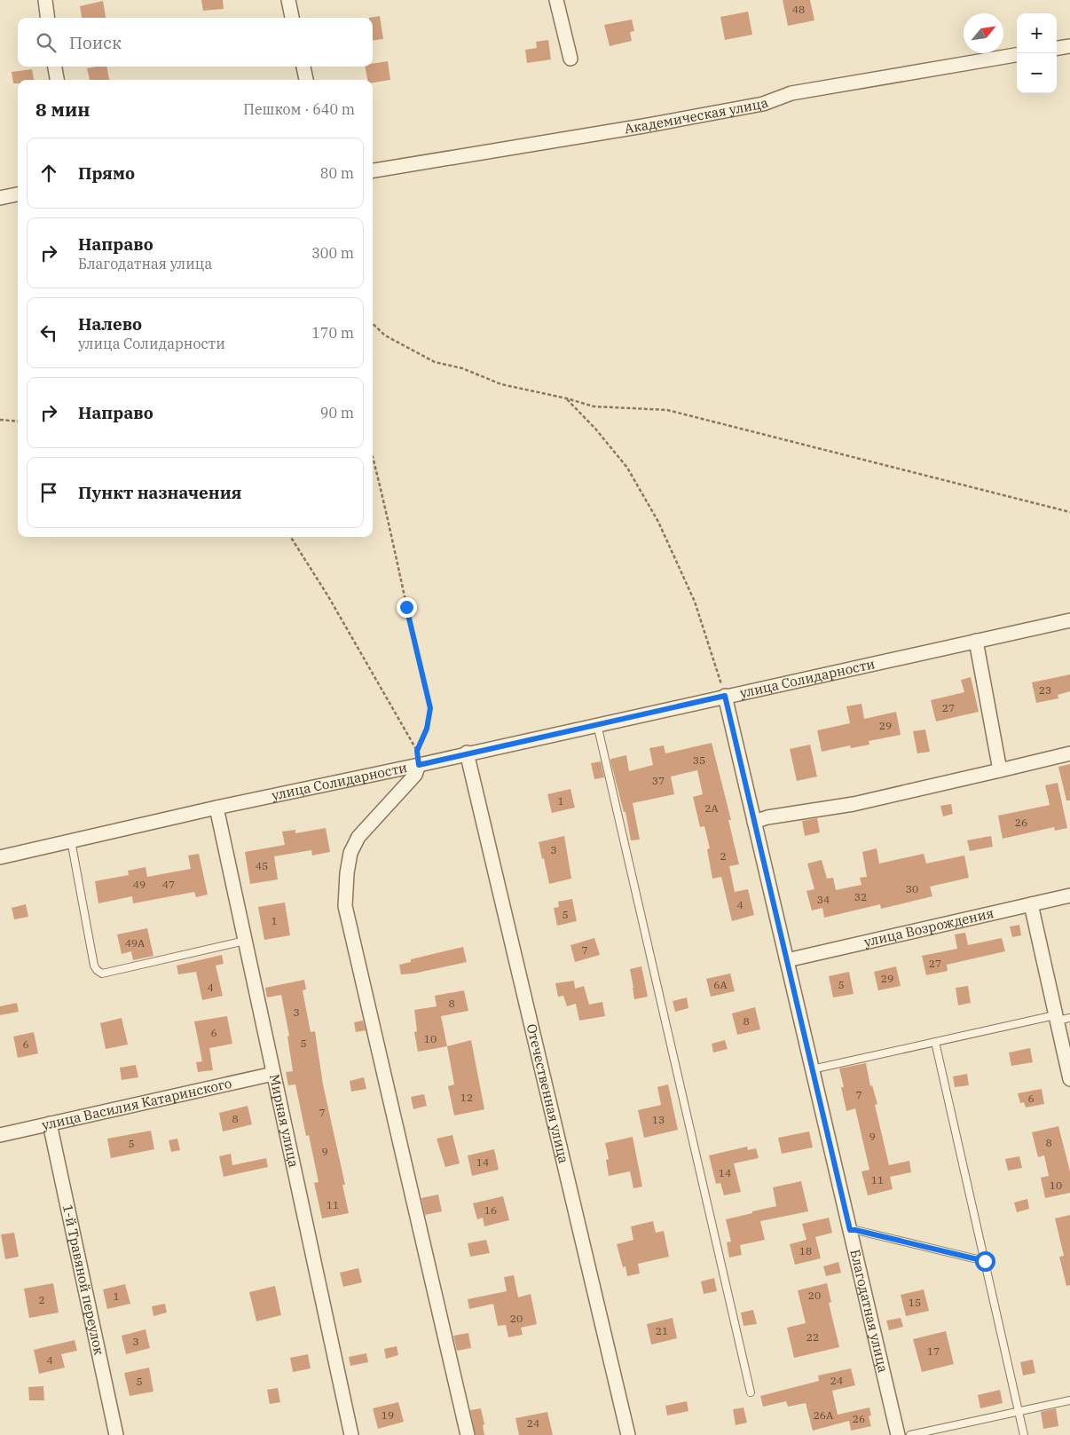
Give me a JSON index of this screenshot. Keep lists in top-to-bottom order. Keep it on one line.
{"streets":{"street":["Академическая улица","улица Солидарности","улица Возрождения","Отечественная улица","улица Василия Катаринского","Мирная улица","1-й Травяной переулок","Благодатная улица"]},"crossings":[["улица Солидарности","Отечественная улица"],["улица Солидарности","Мирная улица"],["улица Солидарности","Благодатная улица"],["улица Возрождения","Благодатная улица"],["улица Василия Катаринского","Мирная улица"],["улица Василия Катаринского","1-й Травяной переулок"]],"house_numbers":["48","23","27","29","35","37","1","2А","26","3","2","45","49","47","30","32","34","4","5","1","49А","7","27","29","6А","5","4","8","3","8","6","10","5","6","7","12","6","7","8","13","9","8","5","9","14","14","11","10","11","16","18","20","1","2","15","20","21","22","3","17","4","24","5","19","26А","26","24"],"north":"top right","page":{"map_buttons":["+","−"],"search":"Поиск","heading":["8 мин","Пешком · 640 m"],"list":[["Прямо","80 m"],["Направо","Благодатная улица","300 m"],["Налево","улица Солидарности","170 m"],["Направо","90 m"],"Пункт назначения"]}}
